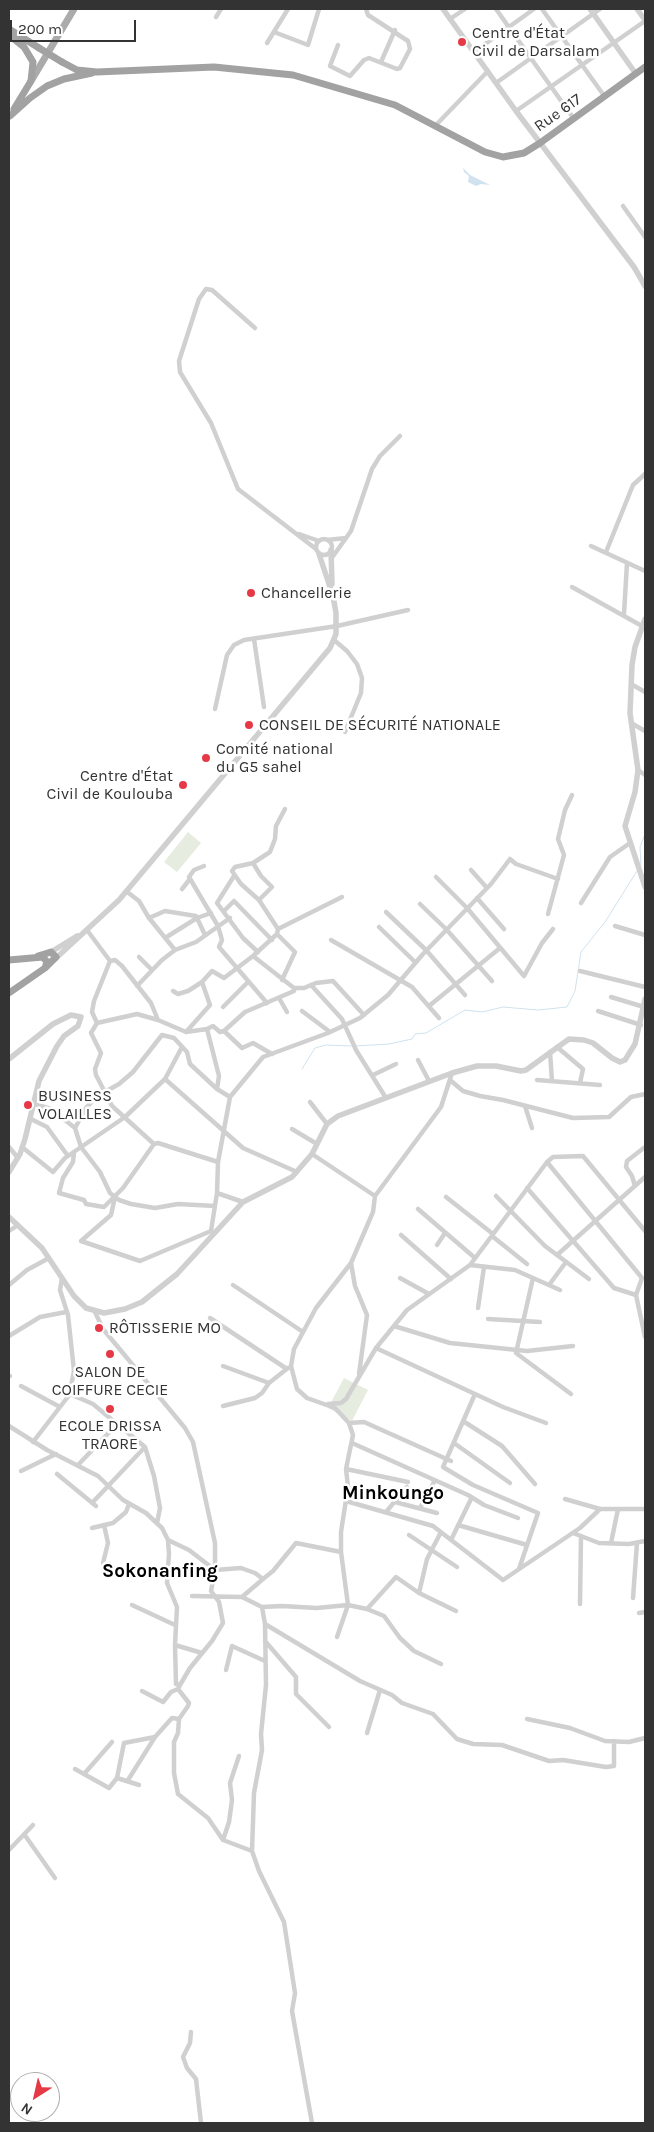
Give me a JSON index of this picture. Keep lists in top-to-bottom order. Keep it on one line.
{"streets":{"highway":["Rue 617"]},"districts":["Minkoungo","Sokonanfing"],"places":["Centre d'État Civil de Darsalam","Chancellerie","CONSEIL DE SÉCURITÉ NATIONALE","Comité national du G5 sahel","Centre d'État Civil de Koulouba","BUSINESS VOLAILLES","RÔTISSERIE MO","SALON DE COIFFURE CECIE","ECOLE DRISSA TRAORE"],"scale_bar":"200 m","north":"bottom left"}
